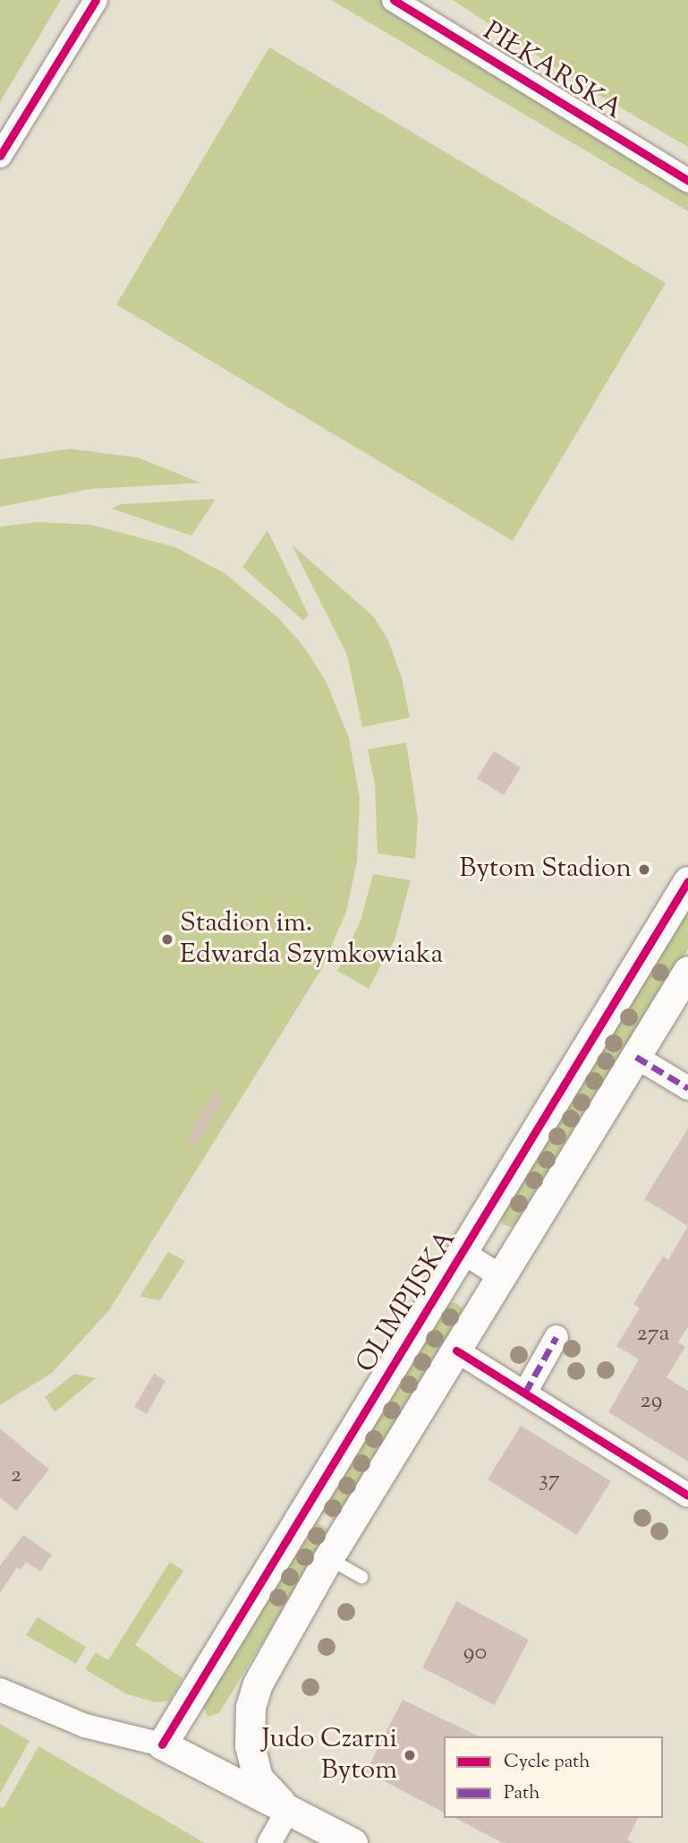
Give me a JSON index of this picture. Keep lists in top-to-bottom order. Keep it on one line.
{"streets":{"street":["PIŁKARSKA","OLIMPIJSKA"]},"places":["Bytom Stadion","Stadion im. Edwarda Szymkowiaka","Judo Czarni Bytom"],"house_numbers":["27a","29","2","37","90"],"legend":["Cycle path","Path"]}
